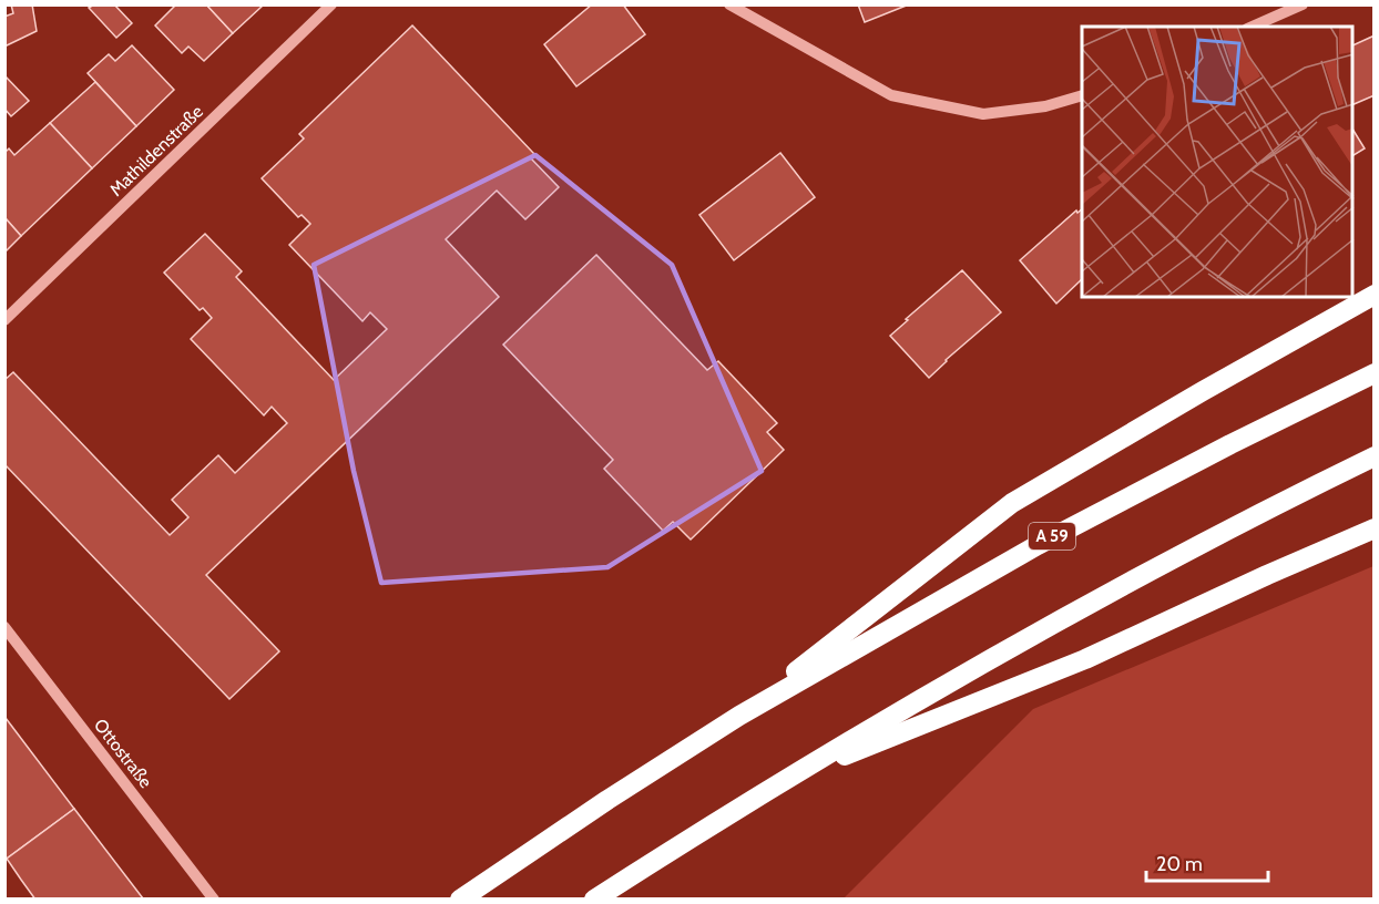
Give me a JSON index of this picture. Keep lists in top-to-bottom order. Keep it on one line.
{"streets":{"highway":["A 59"],"street":["Mathildenstraße","Ottostraße"]},"scale_bar":"20 m"}
